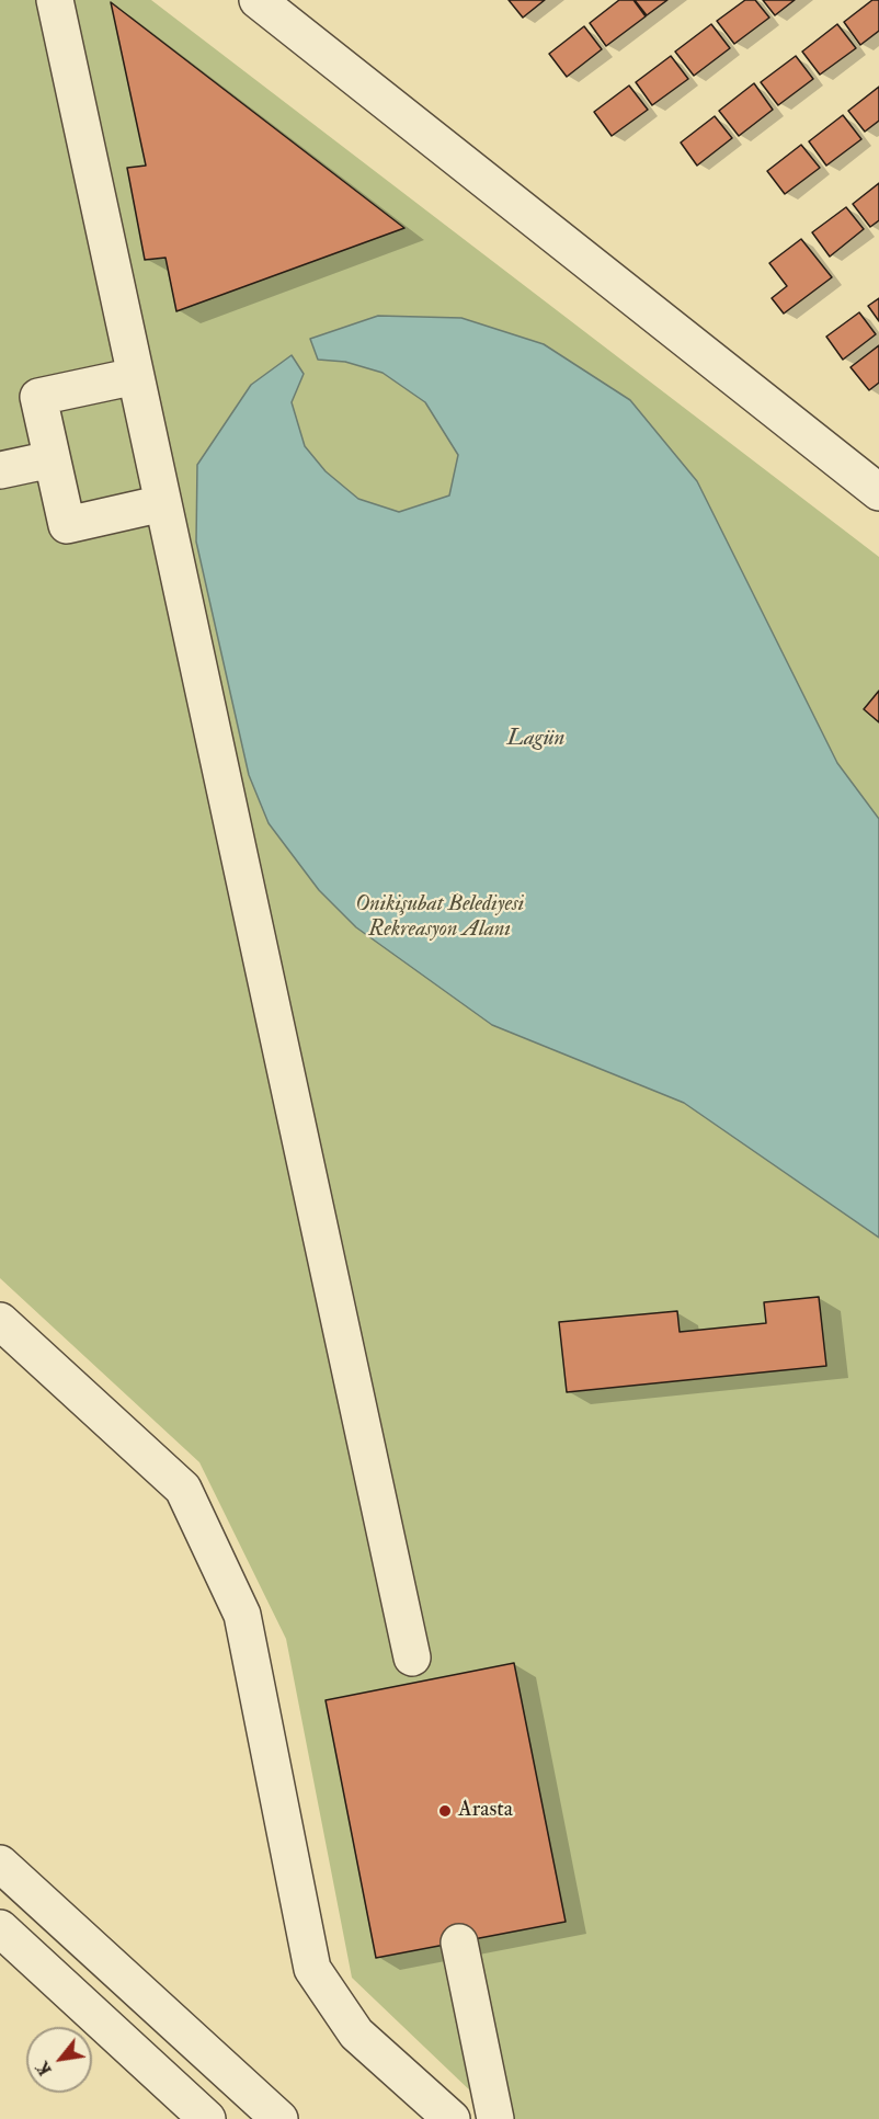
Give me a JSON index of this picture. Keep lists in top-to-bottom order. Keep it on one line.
{"water":["Lagün"],"parks":["Onikişubat Belediyesi Rekreasyon Alanı"],"places":["Arasta"],"north":"bottom left"}
